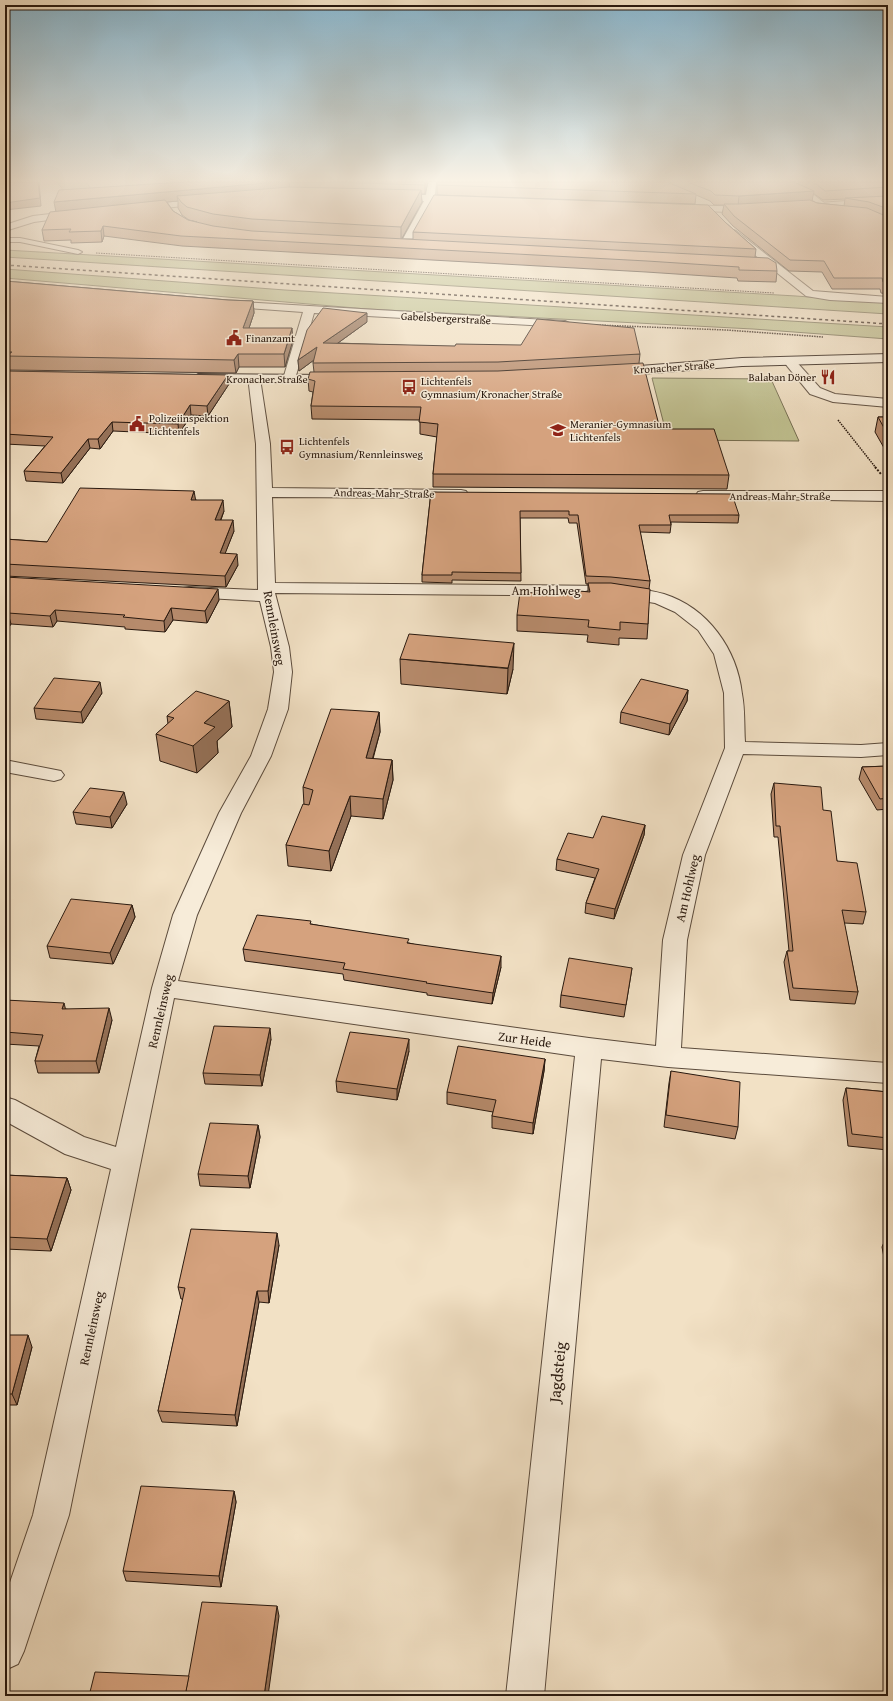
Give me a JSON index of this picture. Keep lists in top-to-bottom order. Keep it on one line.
{"streets":{"street":["Gabelsbergerstraße","Kronacher Straße","Andreas-Mahr-Straße","Am Hohlweg","Rennleinsweg","Zur Heide","Jagdsteig"]},"crossings":[["Kronacher Straße","Rennleinsweg"],["Andreas-Mahr-Straße","Rennleinsweg"],["Am Hohlweg","Rennleinsweg"],["Am Hohlweg","Zur Heide"],["Rennleinsweg","Zur Heide"],["Zur Heide","Jagdsteig"]],"places":{"public building":["Finanzamt","Polizeiinspektion Lichtenfels"],"restaurant":["Balaban Döner"],"bus stop":["Lichtenfels Gymnasium/Kronacher Straße","Lichtenfels Gymnasium/Rennleinsweg"],"school or university":["Meranier-Gymnasium Lichtenfels"]}}
